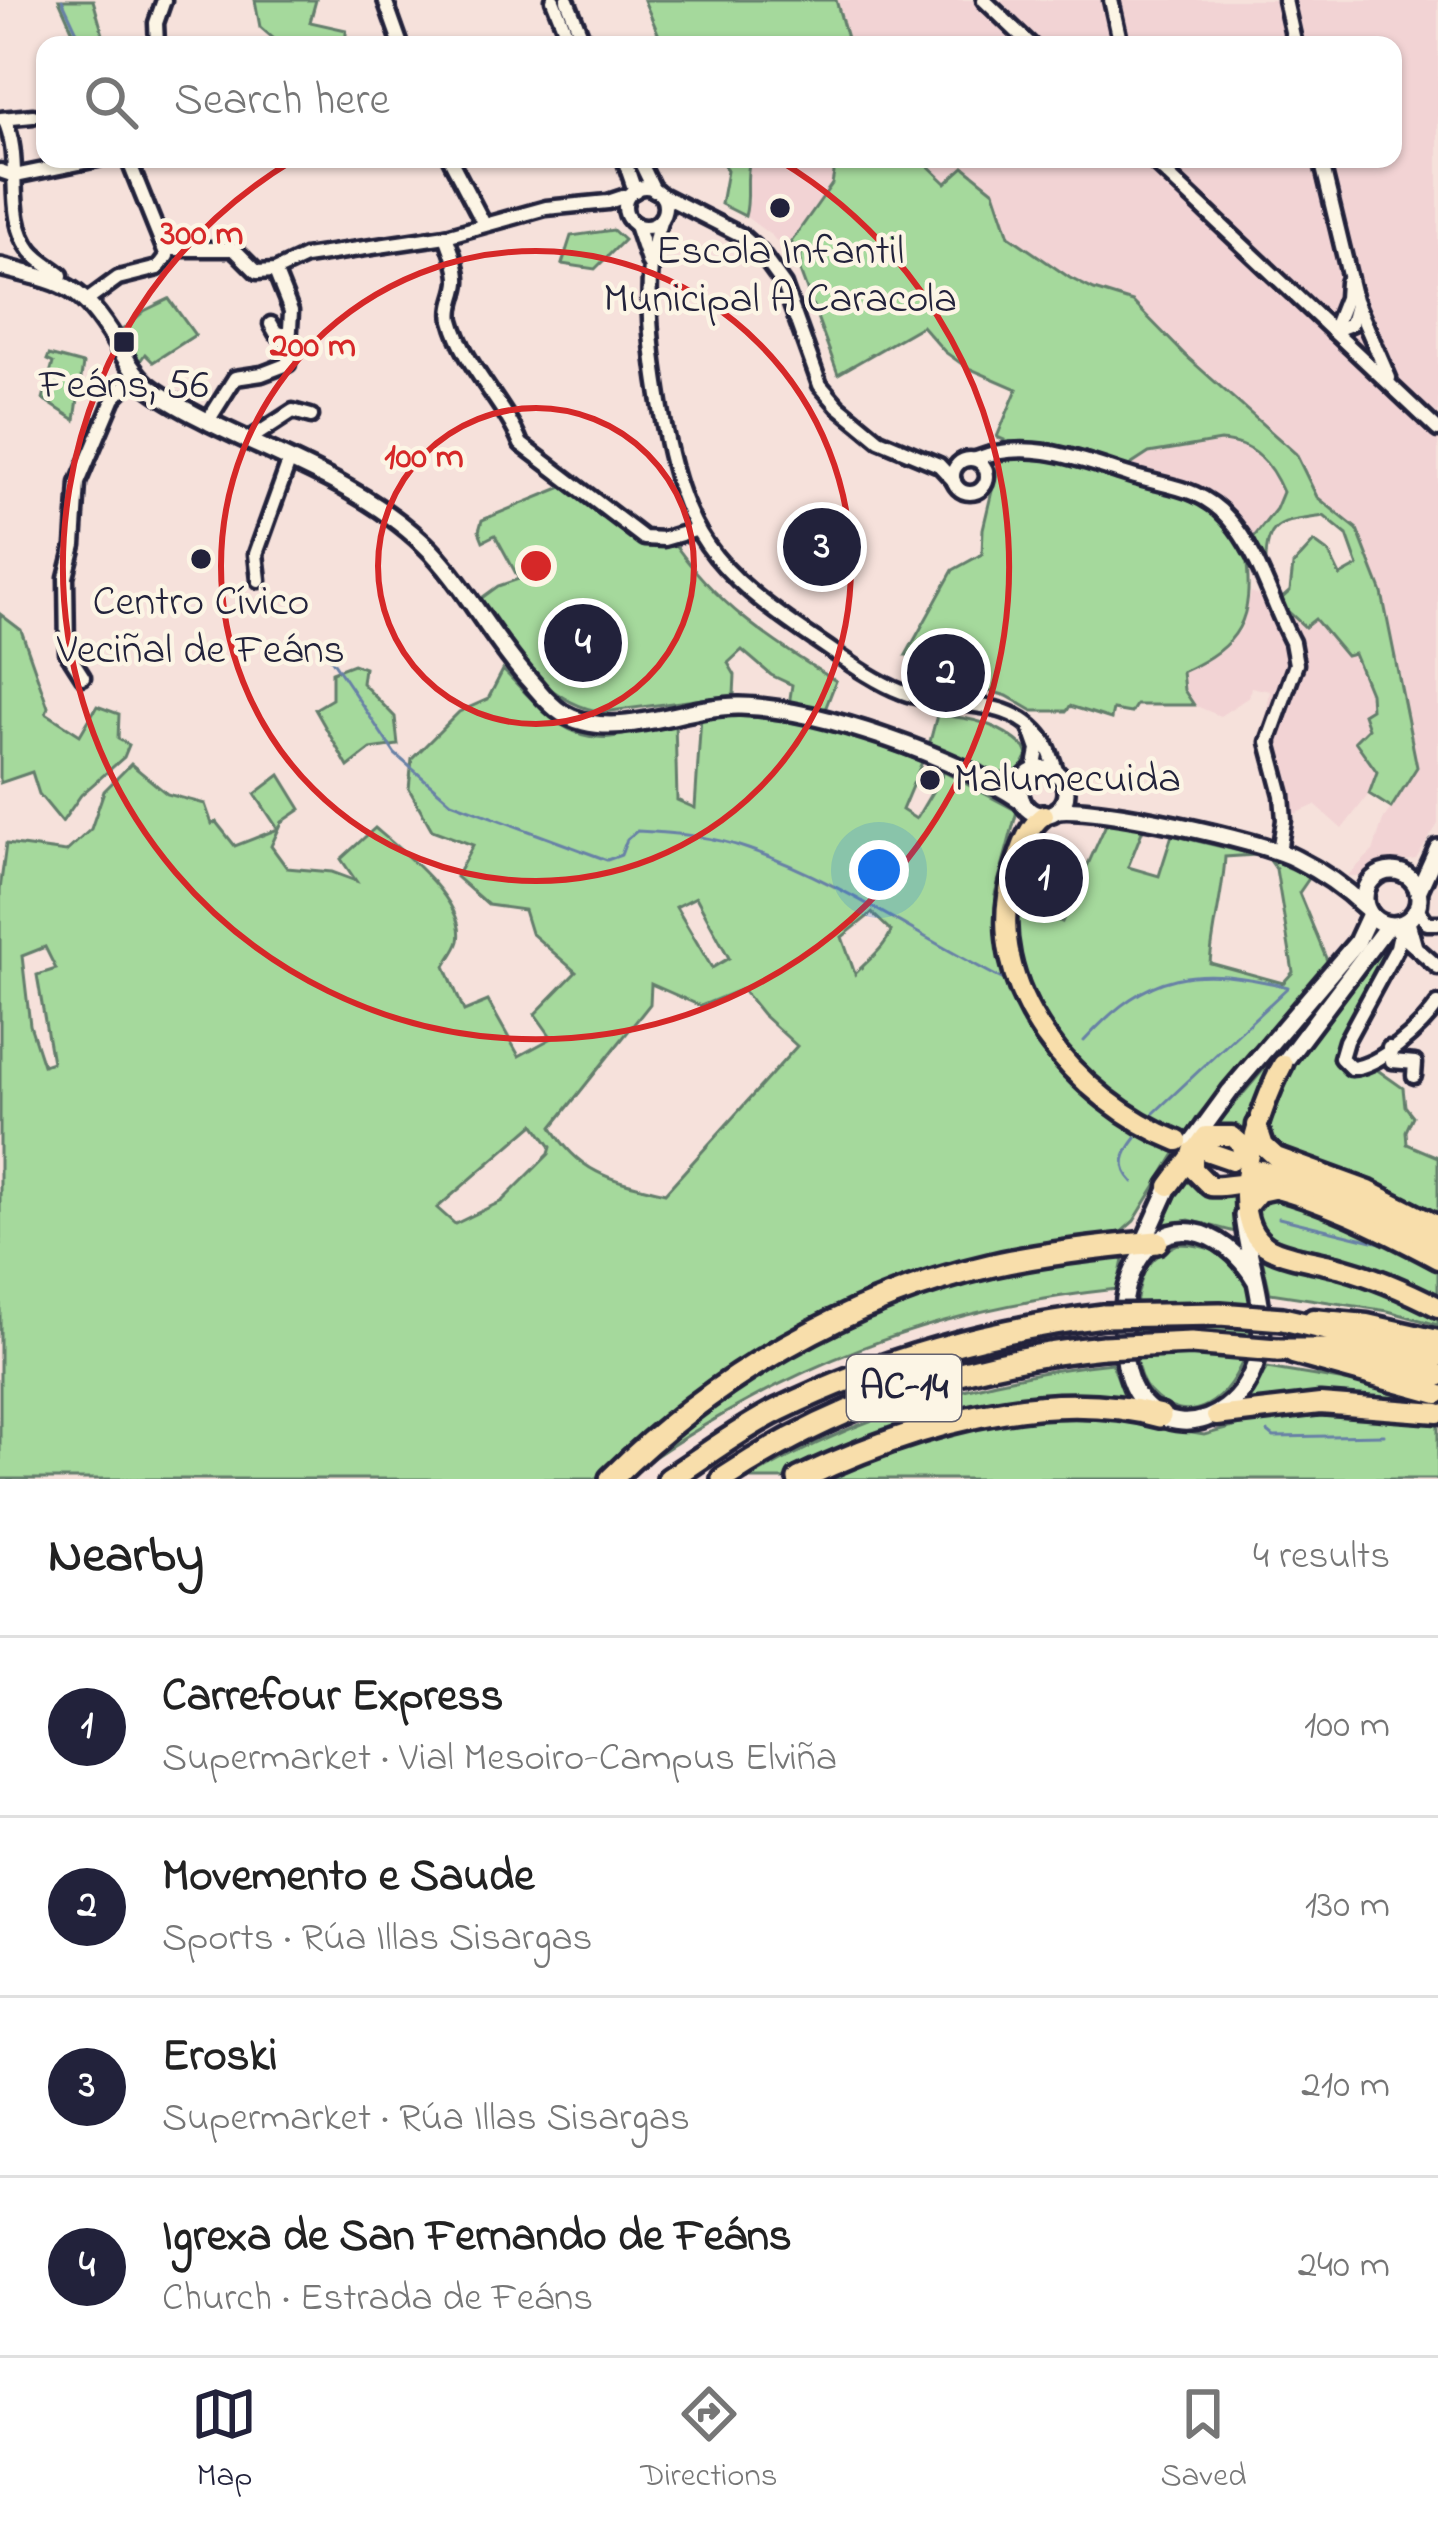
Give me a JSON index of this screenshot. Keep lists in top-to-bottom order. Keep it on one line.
{"streets":{"highway":["AC-14"]},"places":{"other":["Escola Infantil Municipal A Caracola","Centro Cívico Veciñal de Feáns","Malumecuida"],"transit":["Feáns, 56"]},"page":{"search":"Search here","pins":["3","4","2","1"],"heading":["Nearby","4 results"],"list":[{"mark":"1","name":"Carrefour Express","note":"Supermarket · Vial Mesoiro-Campus Elviña","value":"100 m"},{"mark":"2","name":"Movemento e Saude","note":"Sports · Rúa Illas Sisargas","value":"130 m"},{"mark":"3","name":"Eroski","note":"Supermarket · Rúa Illas Sisargas","value":"210 m"},{"mark":"4","name":"Igrexa de San Fernando de Feáns","note":"Church · Estrada de Feáns","value":"240 m"}],"nav":["Map","Directions","Saved"]},"rings":["300 m","200 m","100 m"]}
